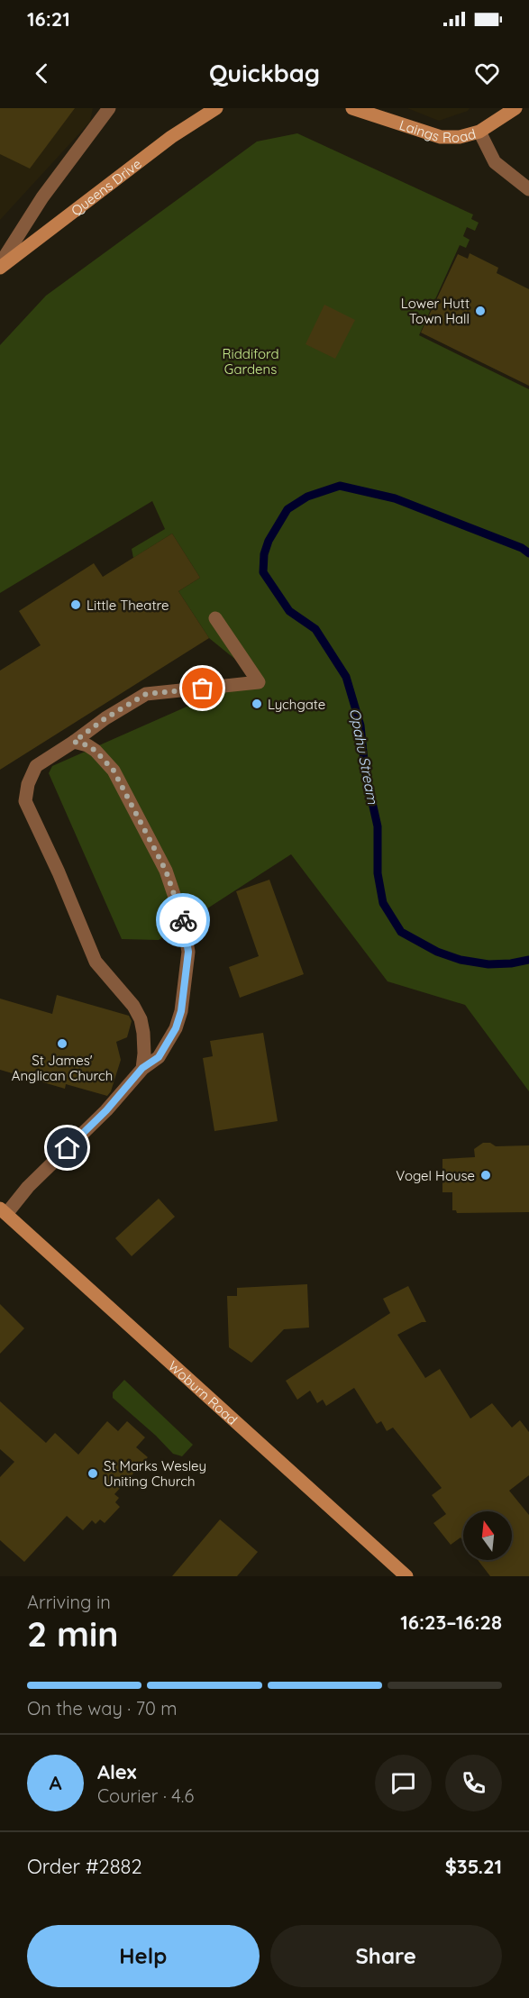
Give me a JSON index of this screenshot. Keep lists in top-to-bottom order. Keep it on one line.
{"streets":{"main road":["Laings Road","Queens Drive","Woburn Road"]},"water":["Opahu Stream"],"parks":["Riddiford Gardens"],"places":["Lower Hutt Town Hall","Little Theatre","Lychgate","St James' Anglican Church","Vogel House","St Marks Wesley Uniting Church"],"north":"top","page":{"status":"16:21","header":"Quickbag","heading":["2 min","Arriving in","16:23–16:28"],"panel":["Alex","Courier · 4.6","Order #2882","$35.21"],"bar":"On the way · 70 m","round":"A","buttons":["Help","Share"]}}
